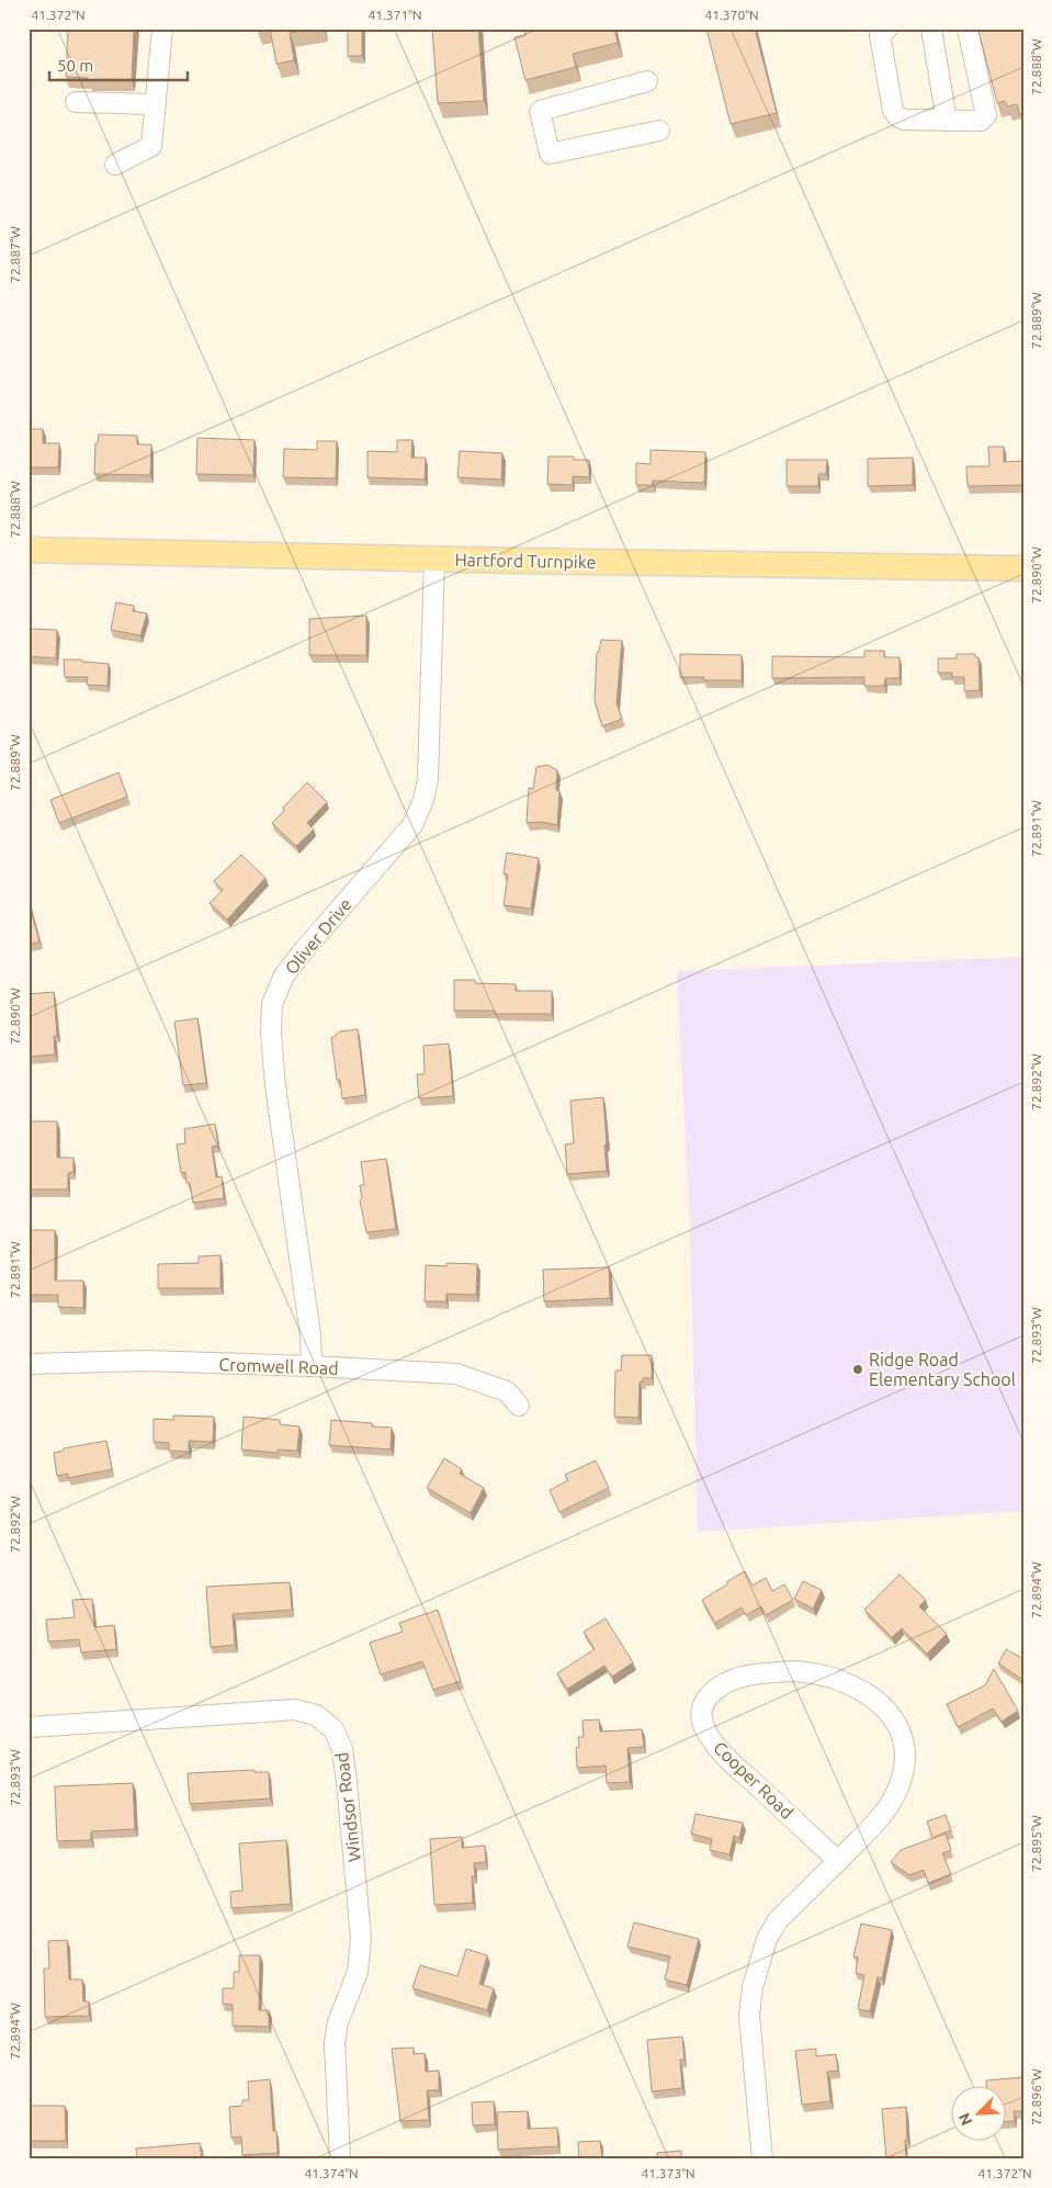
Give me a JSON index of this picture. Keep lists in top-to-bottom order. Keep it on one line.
{"streets":{"main road":["Hartford Turnpike"],"street":["Oliver Drive","Cromwell Road","Cooper Road","Windsor Road"]},"crossings":[["Hartford Turnpike","Oliver Drive"],["Oliver Drive","Cromwell Road"]],"places":["Ridge Road Elementary School"],"scale_bar":"50 m","north":"bottom left","coordinates":["41.372°N","41.371°N","41.370°N","72.888°W","72.887°W","72.889°W","72.890°W","72.891°W","72.892°W","72.893°W","72.894°W","72.895°W","72.896°W","41.374°N","41.373°N"]}
